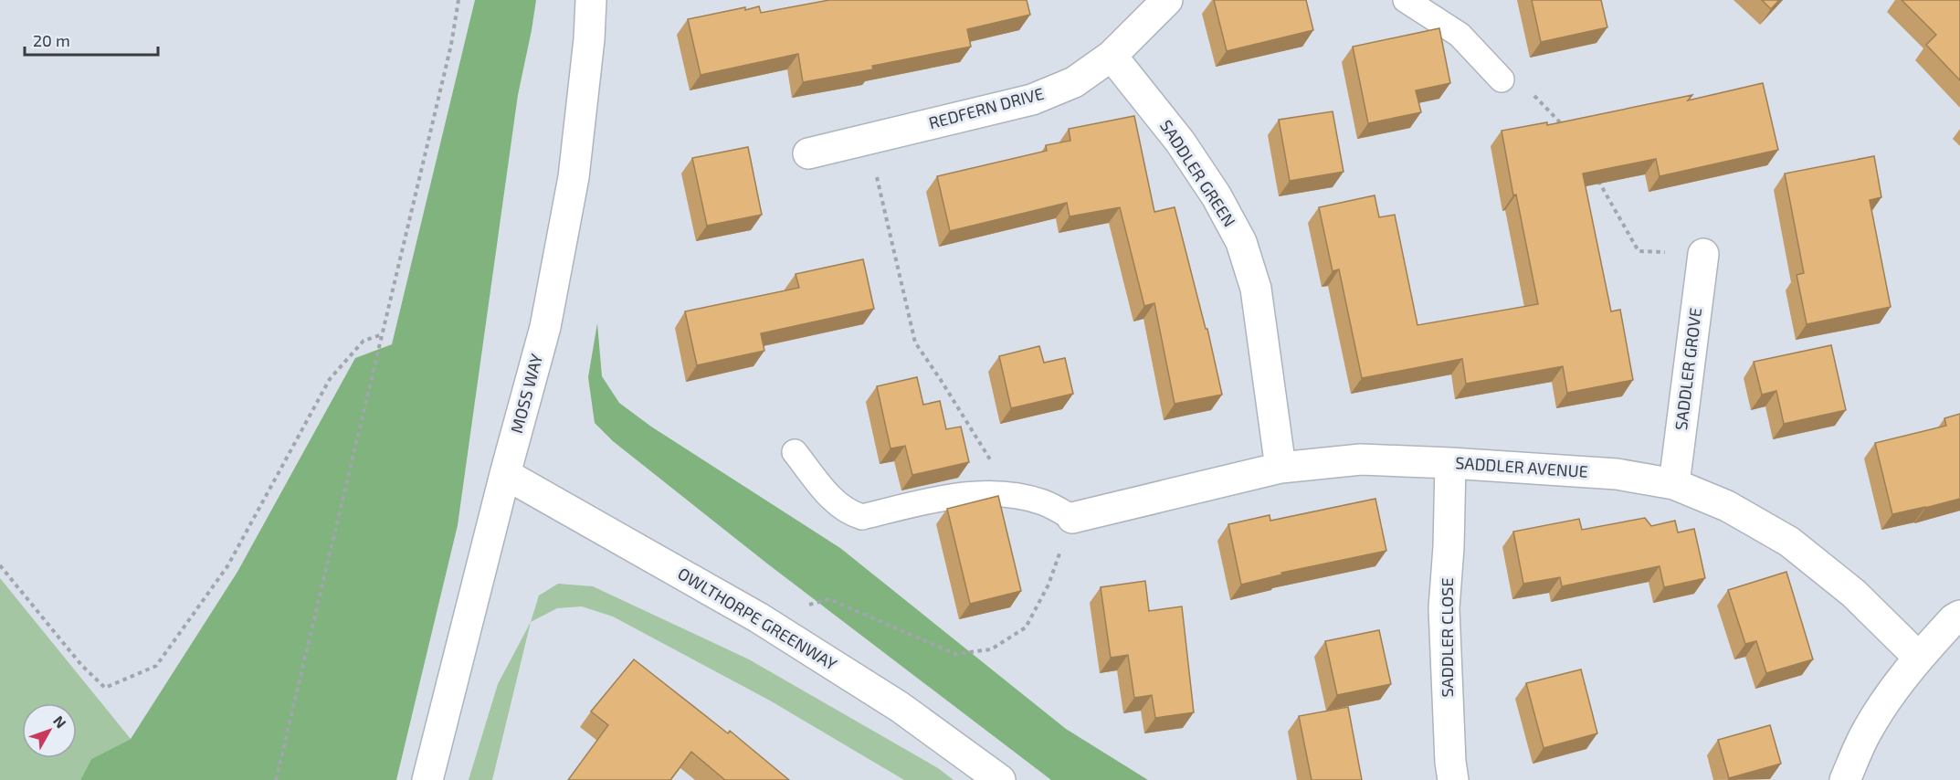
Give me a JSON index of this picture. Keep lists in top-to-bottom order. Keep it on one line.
{"streets":{"street":["REDFERN DRIVE","SADDLER GREEN","SADDLER GROVE","MOSS WAY","SADDLER AVENUE","OWLTHORPE GREENWAY","SADDLER CLOSE"]},"crossings":[["REDFERN DRIVE","SADDLER GREEN"],["SADDLER GREEN","SADDLER AVENUE"],["SADDLER GROVE","SADDLER AVENUE"],["MOSS WAY","OWLTHORPE GREENWAY"],["SADDLER AVENUE","SADDLER CLOSE"]],"scale_bar":"20 m","north":"top right"}
